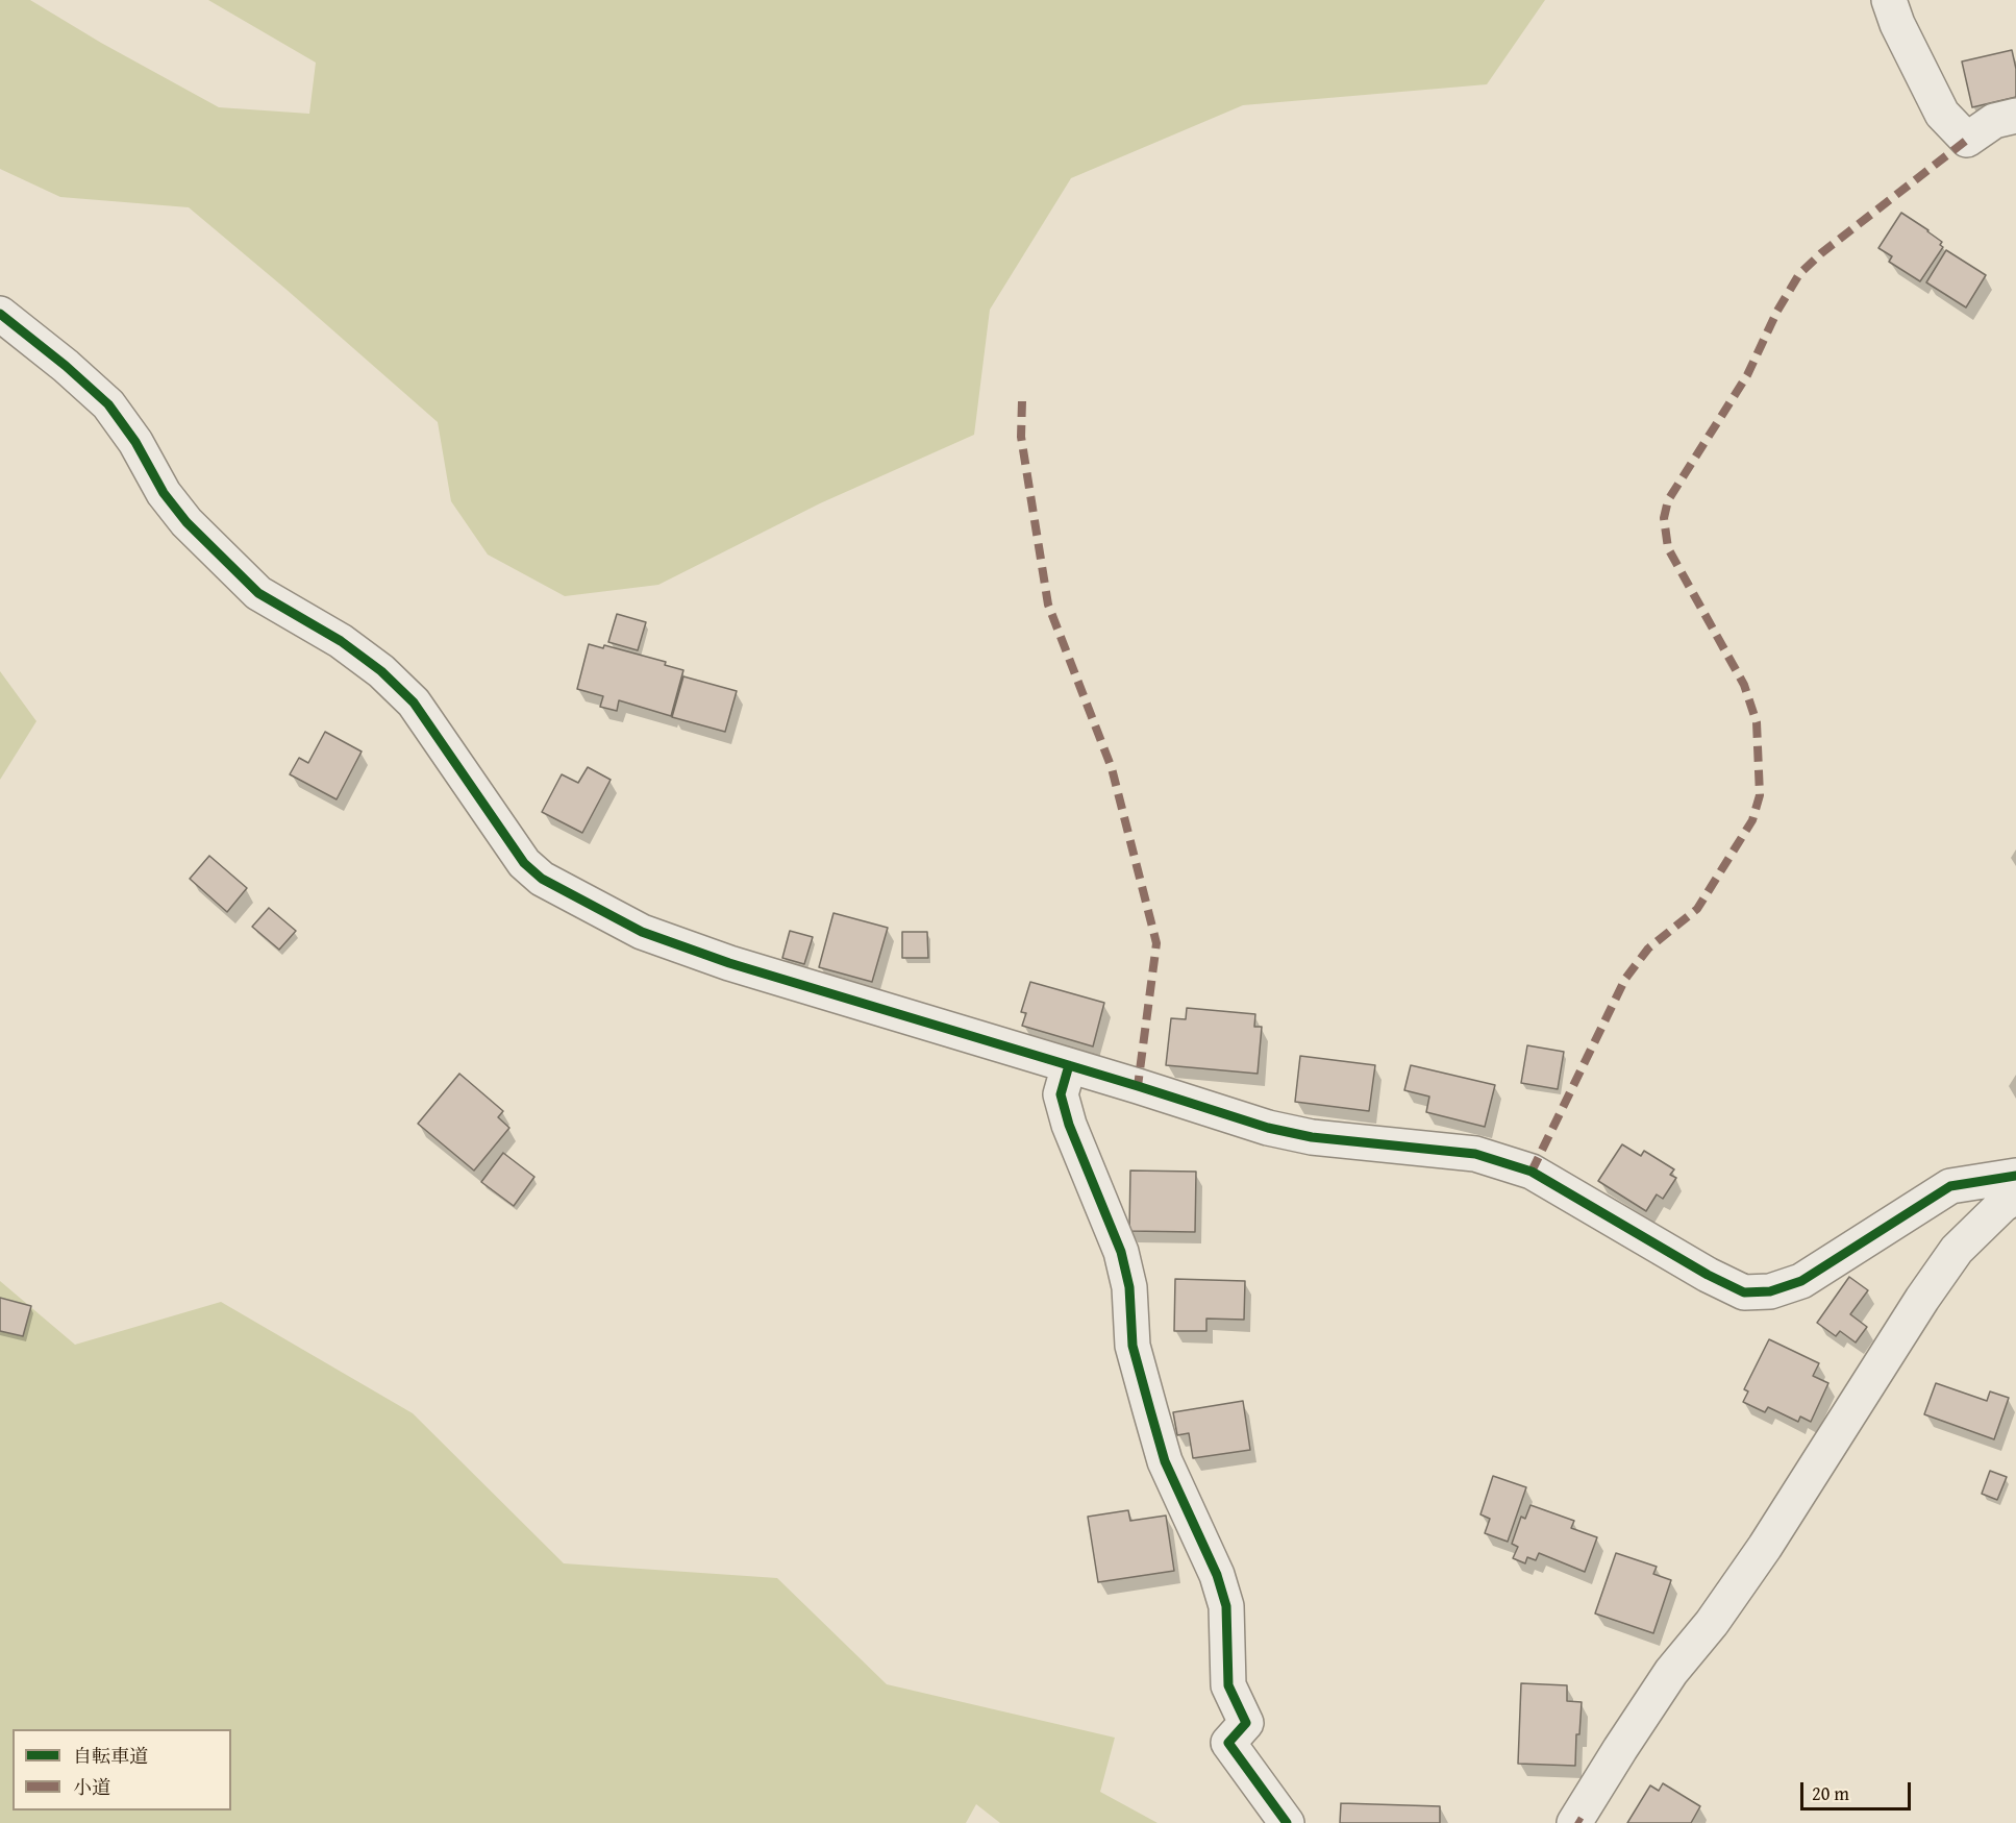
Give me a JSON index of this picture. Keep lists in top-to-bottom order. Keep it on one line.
{"legend":["自転車道","小道"],"scale_bar":"20 m"}
